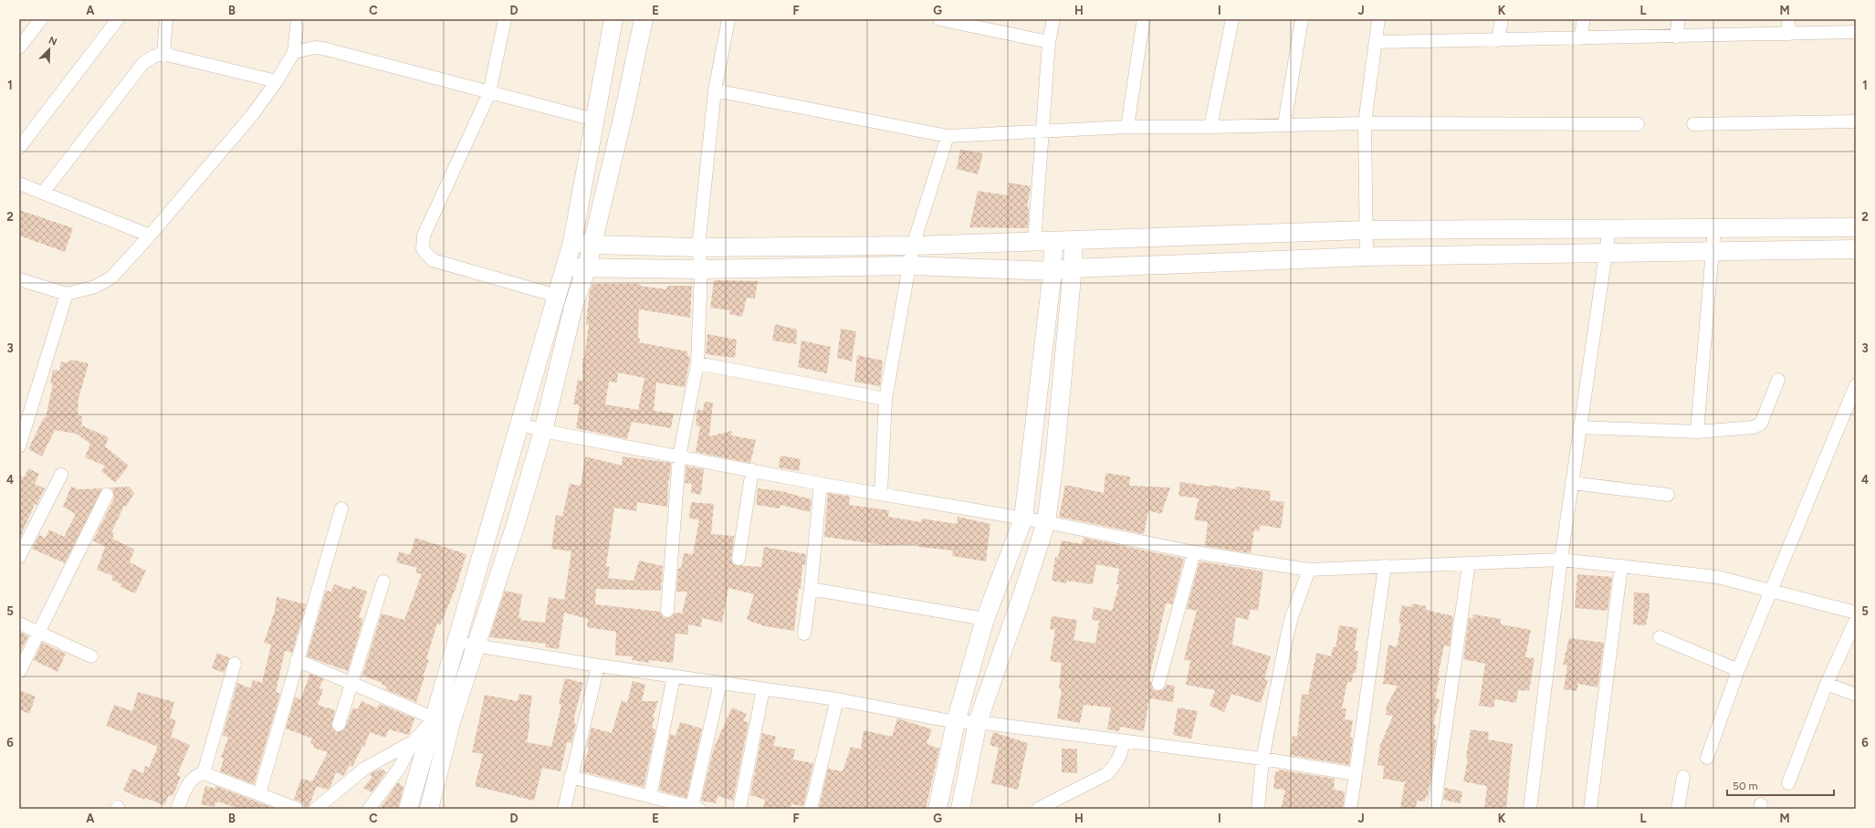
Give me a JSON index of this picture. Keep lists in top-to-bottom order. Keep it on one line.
{"scale_bar":"50 m","north":"top right","grid":{"columns":["A","B","C","D","E","F","G","H","I","J","K","L","M"],"rows":["1","2","3","4","5","6"]}}
